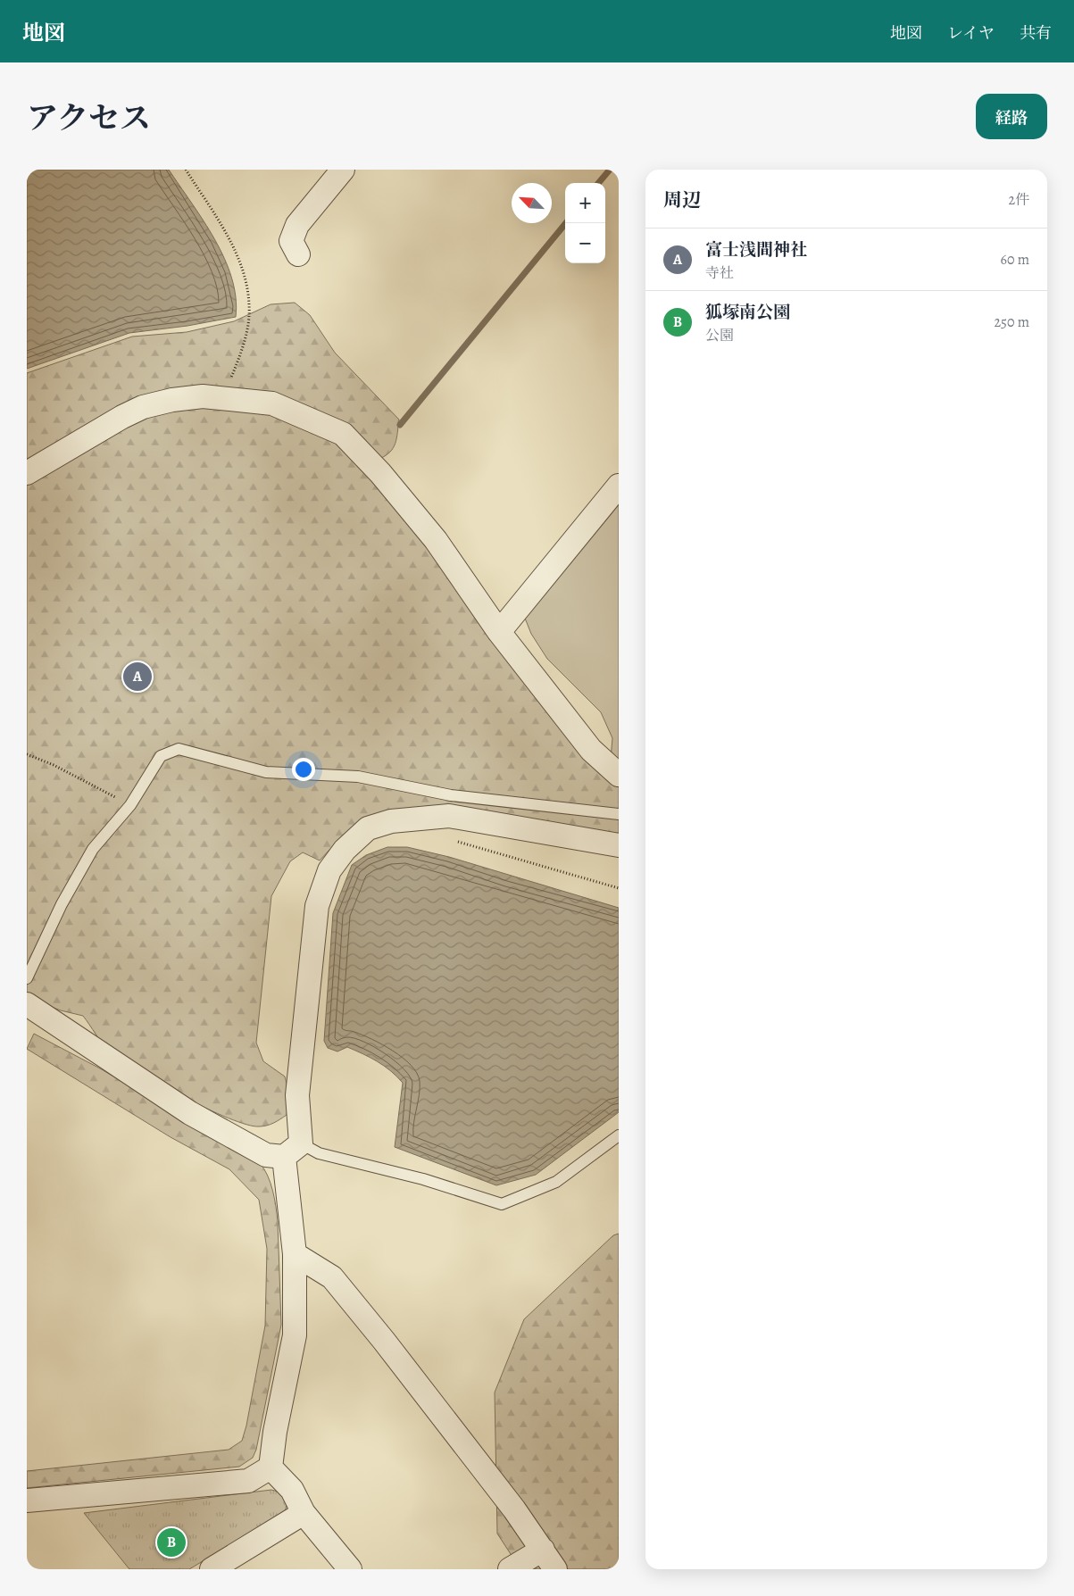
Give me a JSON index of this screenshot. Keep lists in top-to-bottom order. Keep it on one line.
{"north":"top left","page":{"header":"地図","nav":["地図","レイヤ","共有"],"title":"アクセス","buttons":"経路","heading":["周辺","2件"],"map_buttons":["+","−"],"list":[{"mark":"A","name":"富士浅間神社","note":"寺社","value":"60 m"},{"mark":"B","name":"狐塚南公園","note":"公園","value":"250 m"}],"pins":["A","B"]}}
